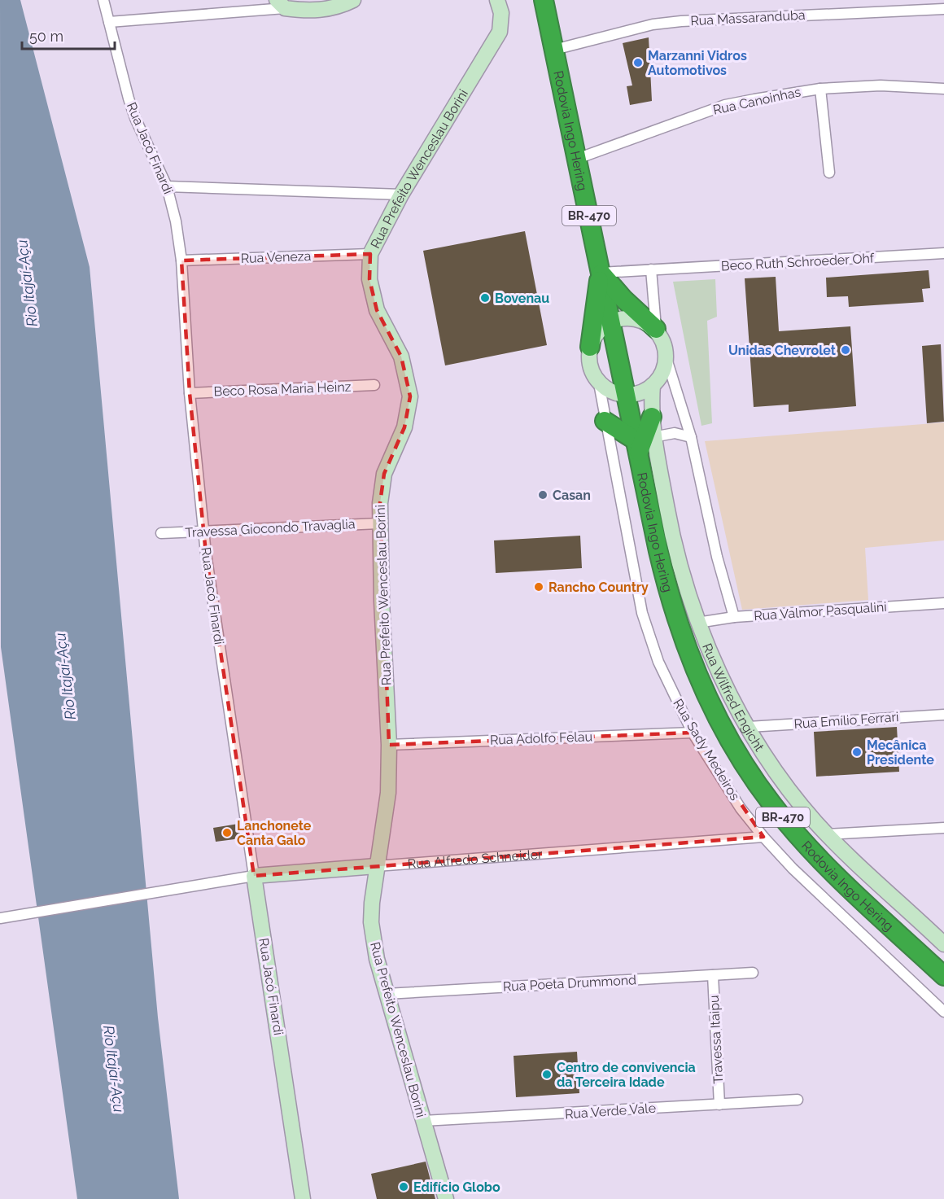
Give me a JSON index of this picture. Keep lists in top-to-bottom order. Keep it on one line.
{"streets":{"highway":["Rodovia Ingo Hering","BR-470"],"street":["Rua Massaranduba","Rua Canoinhas","Rua Jacó Finardi","Rua Prefeito Wenceslau Borini","Rua Veneza","Beco Ruth Schroeder Ohf","Beco Rosa Maria Heinz","Travessa Giocondo Travaglia","Rua Valmor Pasqualini","Rua Wilfred Engicht","Rua Emílio Ferrari","Rua Adolfo Felau","Rua Sady Medeiros","Rua Alfredo Schneider","Rua Poeta Drummond","Travessa Itaipu","Rua Verde Vale"]},"crossings":[["Rua Massaranduba","Rodovia Ingo Hering"],["Rua Canoinhas","Rodovia Ingo Hering"],["Rodovia Ingo Hering","Beco Ruth Schroeder Ohf"],["Rodovia Ingo Hering","Rua Wilfred Engicht"],["Rua Jacó Finardi","Rua Veneza"],["Rua Jacó Finardi","Beco Rosa Maria Heinz"],["Rua Jacó Finardi","Travessa Giocondo Travaglia"],["Rua Jacó Finardi","Rua Alfredo Schneider"],["Rua Prefeito Wenceslau Borini","Rua Veneza"],["Rua Prefeito Wenceslau Borini","Travessa Giocondo Travaglia"],["Rua Prefeito Wenceslau Borini","Rua Adolfo Felau"],["Rua Prefeito Wenceslau Borini","Rua Alfredo Schneider"],["Rua Prefeito Wenceslau Borini","Rua Poeta Drummond"],["Rua Prefeito Wenceslau Borini","Rua Verde Vale"],["Rua Valmor Pasqualini","Rua Wilfred Engicht"],["Rua Wilfred Engicht","Rua Emílio Ferrari"],["Rua Adolfo Felau","Rua Sady Medeiros"],["Rua Sady Medeiros","Rua Alfredo Schneider"],["Rua Poeta Drummond","Travessa Itaipu"],["Travessa Itaipu","Rua Verde Vale"]],"water":["Rio Itajaí-Açu"],"places":["Marzanni Vidros Automotivos","Bovenau","Unidas Chevrolet","Casan","Rancho Country","Mecânica Presidente","Lanchonete Canta Galo","Centro de convivencia da Terceira Idade","Edifício Globo"],"scale_bar":"50 m"}
